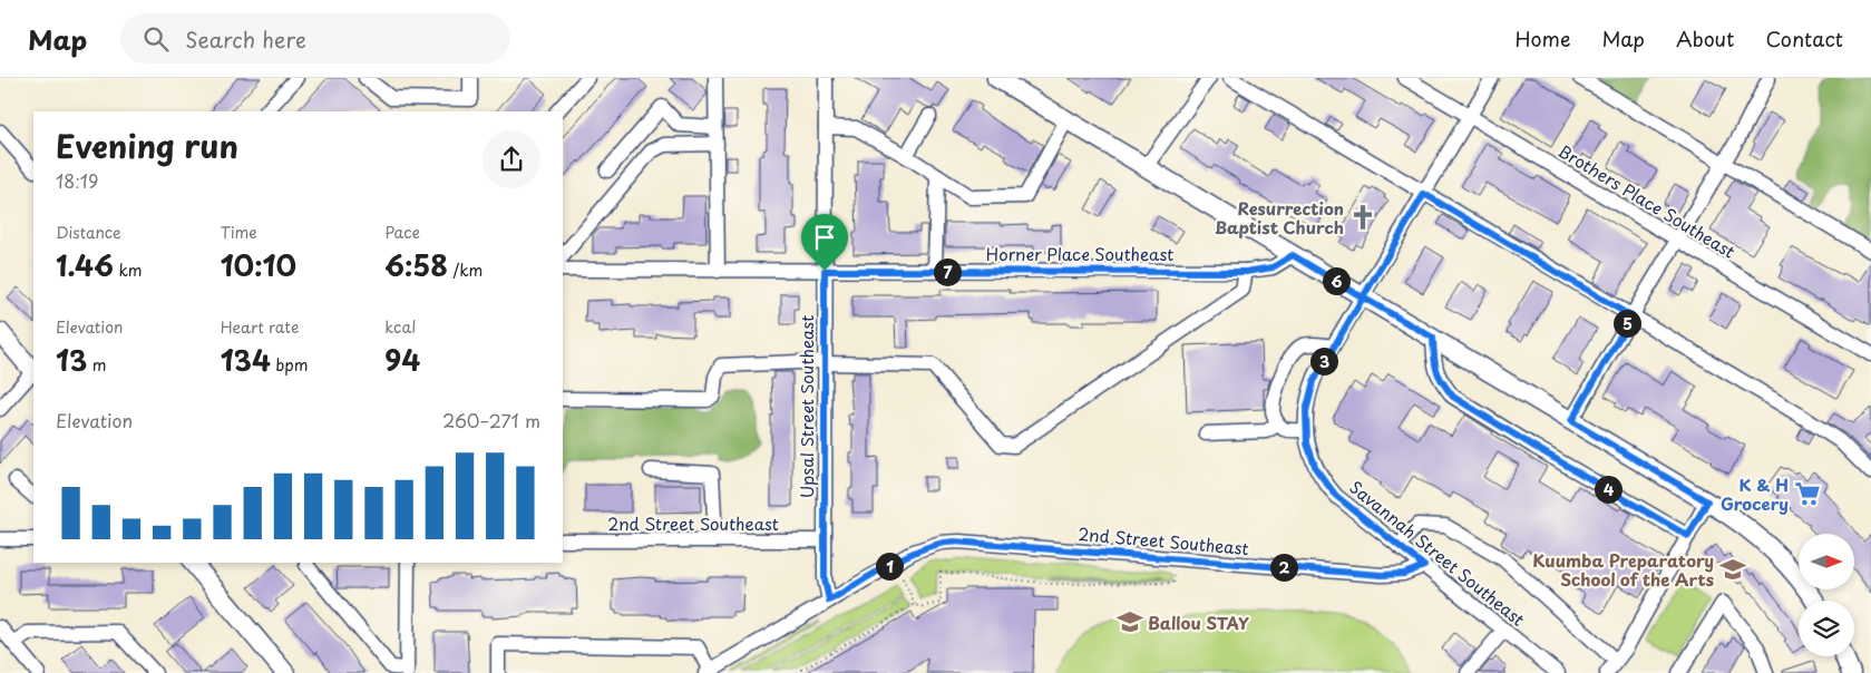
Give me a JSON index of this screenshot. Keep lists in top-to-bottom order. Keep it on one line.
{"streets":{"street":["Brothers Place Southeast","Horner Place Southeast","Upsal Street Southeast","2nd Street Southeast","Savannah Street Southeast"]},"crossings":[["Brothers Place Southeast","Savannah Street Southeast"],["Horner Place Southeast","Upsal Street Southeast"],["Upsal Street Southeast","2nd Street Southeast"],["2nd Street Southeast","Savannah Street Southeast"]],"places":{"church":["Resurrection Baptist Church"],"supermarket":["K & H Grocery"],"school or university":["Kuumba Preparatory School of the Arts","Ballou STAY"]},"north":"right","page":{"header":"Map","search":"Search here","nav":["Home","Map","About","Contact"],"heading":["Evening run","18:19"],"stats":[["Distance","1.46 km"],["Time","10:10"],["Pace","6:58 /km"],["Elevation","13 m"],["Heart rate","134 bpm"],["kcal","94"]],"pins":["7","6","5","3","4","1","2"],"chart":["Elevation","260–271 m"]}}
